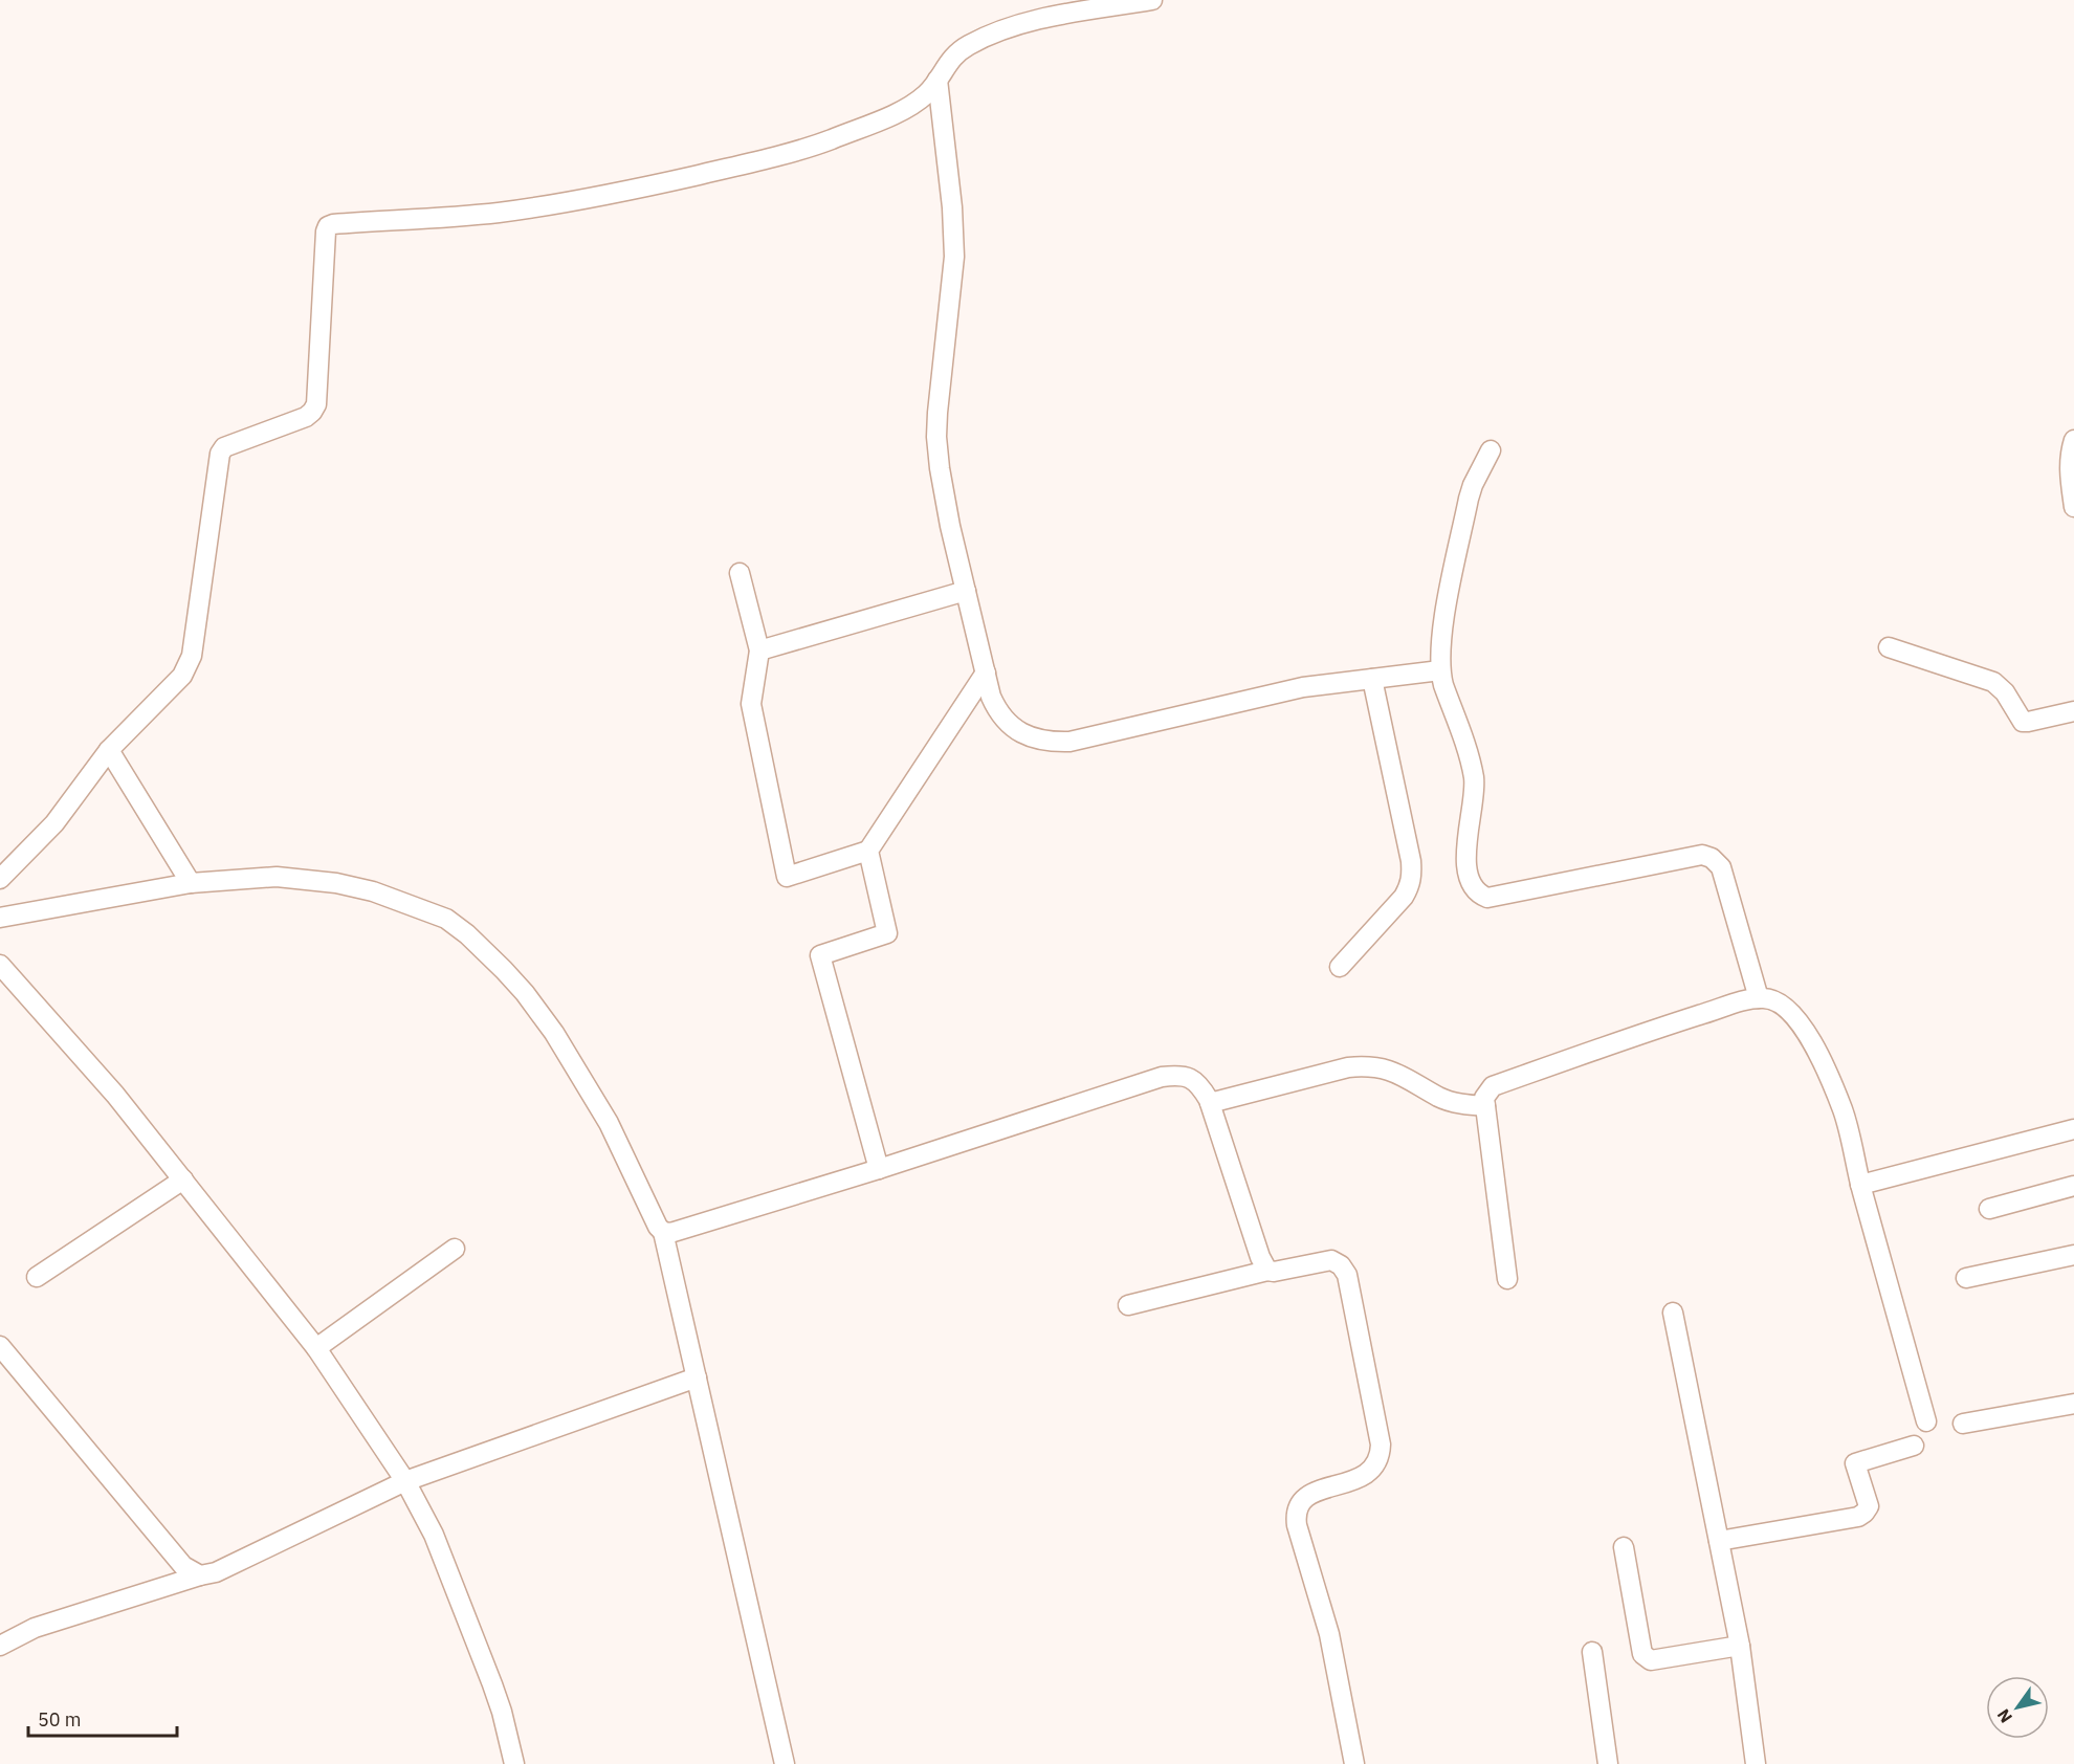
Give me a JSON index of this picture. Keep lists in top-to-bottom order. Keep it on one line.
{"scale_bar":"50 m","north":"bottom left"}
